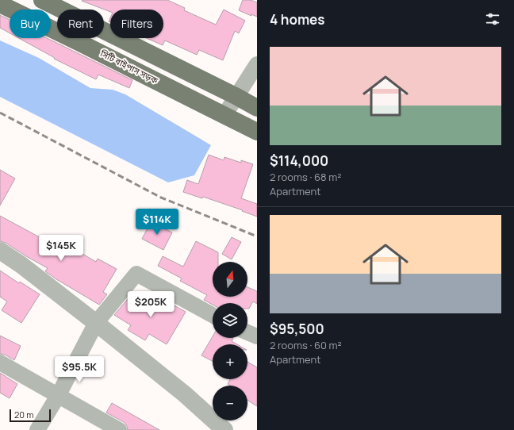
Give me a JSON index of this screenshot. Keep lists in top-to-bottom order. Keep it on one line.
{"streets":{"main road":["সিটি বাইপাস সড়ক"]},"scale_bar":"20 m","north":"top","page":{"heading":"4 homes","chip":["Buy","Rent","Filters"],"list":[{"name":"$114,000","note":"2 rooms · 68 m² · Apartment"},{"name":"$95,500","note":"2 rooms · 60 m² · Apartment"}],"price":["$114K","$145K","$205K","$95.5K"],"map_buttons":["+","−"],"scale":"20 m"}}
